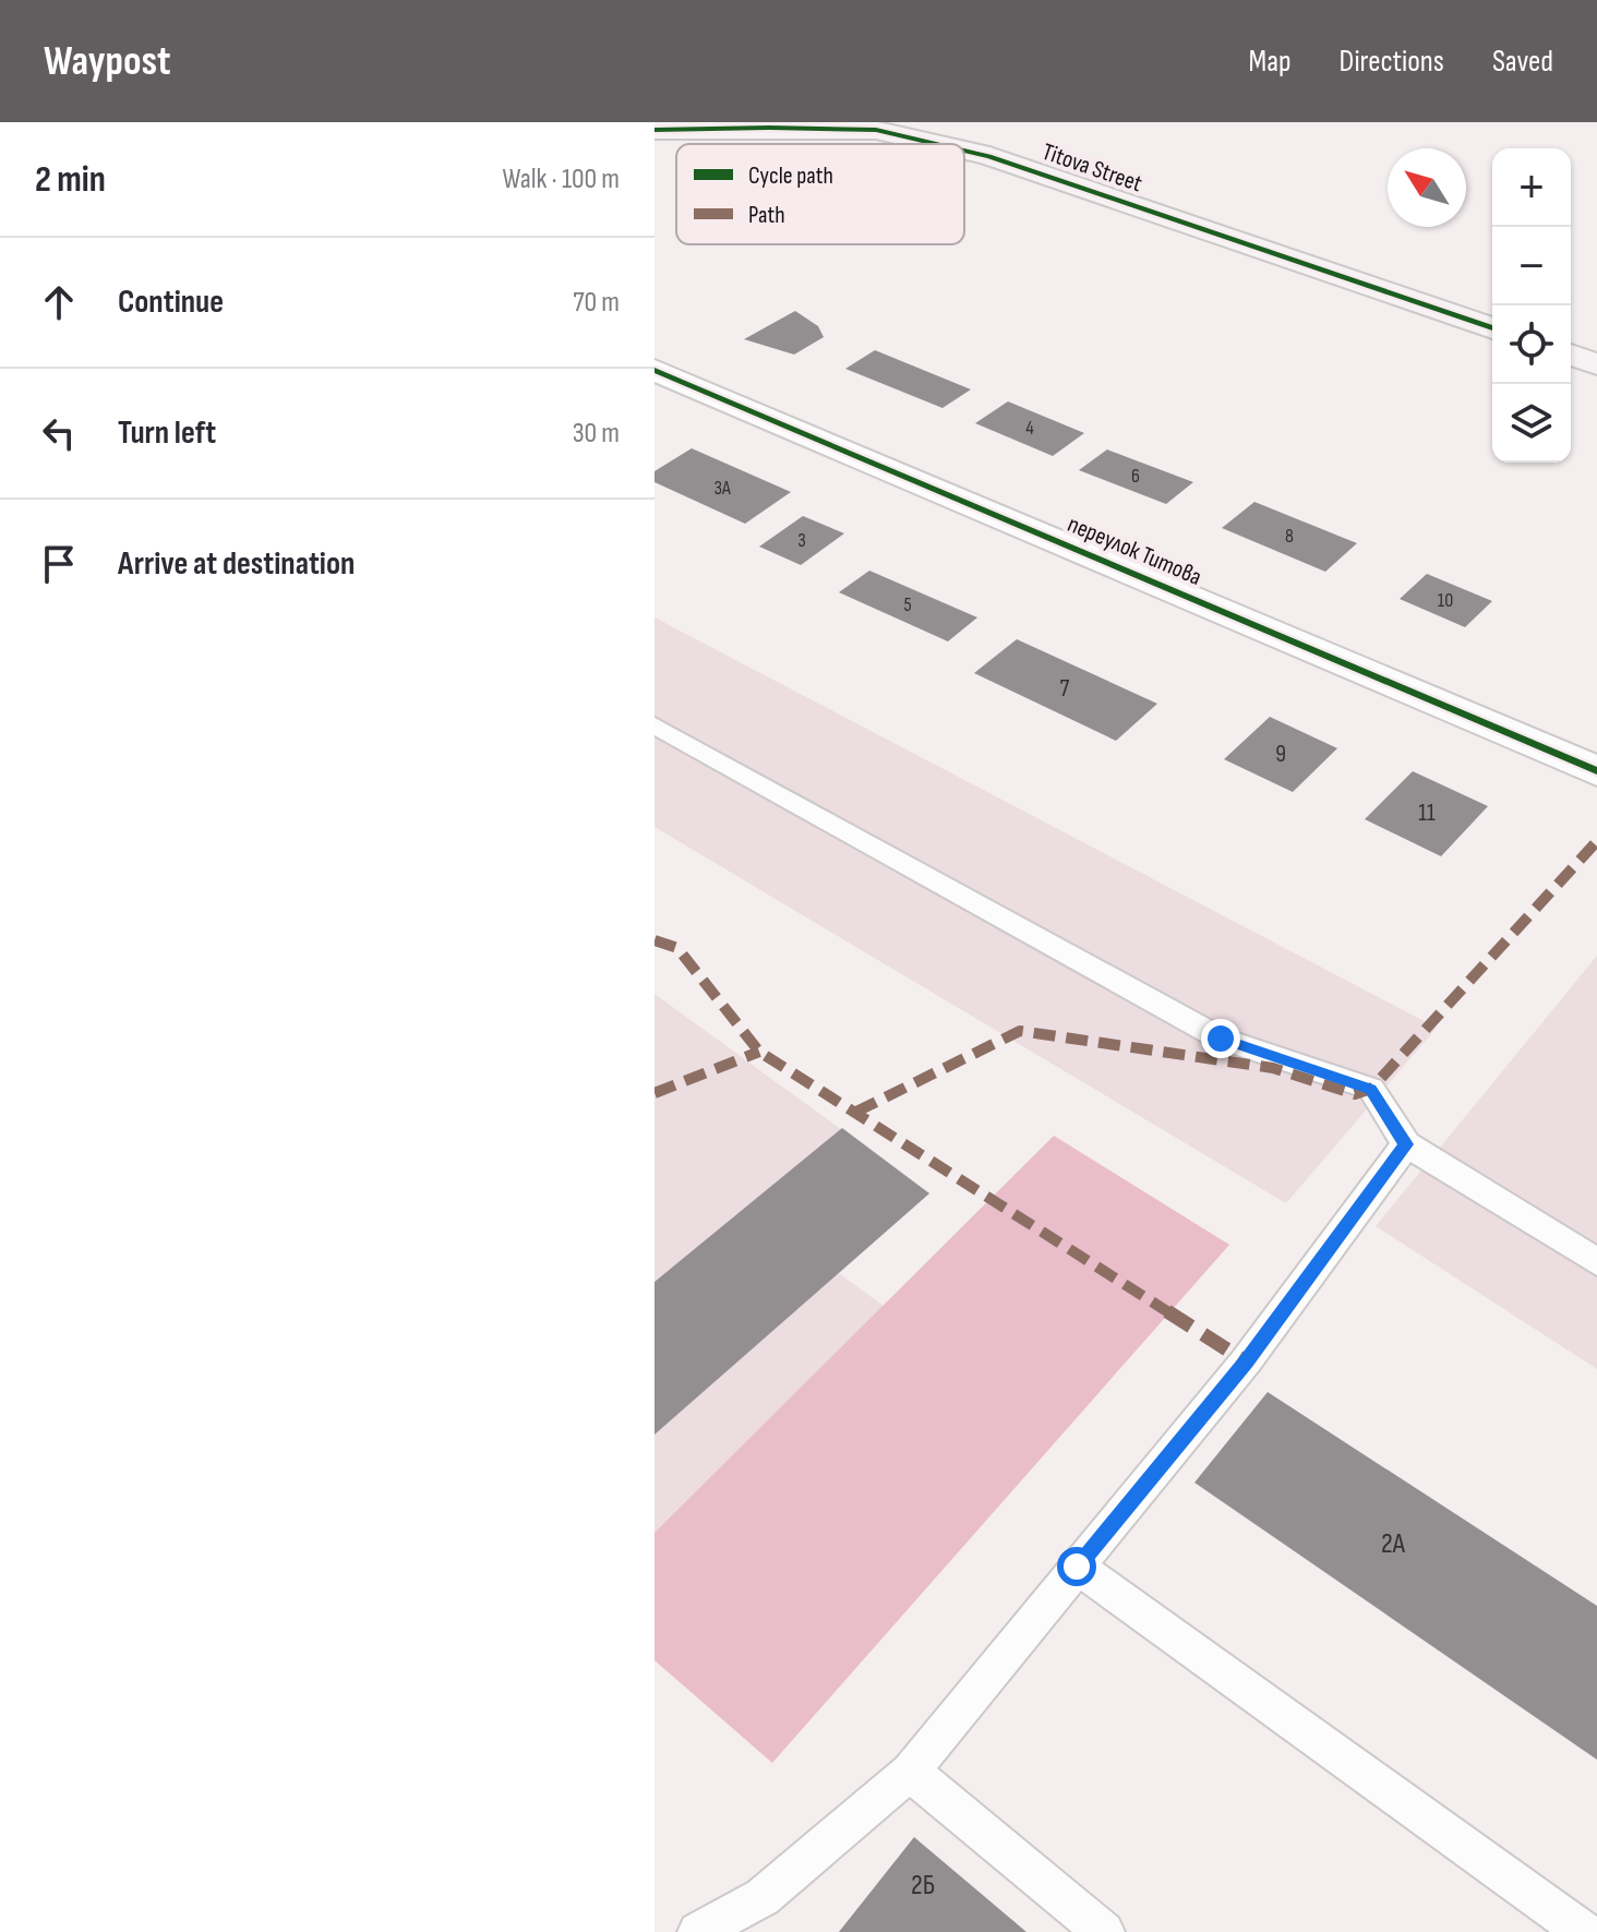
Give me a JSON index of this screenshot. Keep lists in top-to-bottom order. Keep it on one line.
{"streets":{"street":["Titova Street","переулок Титова"]},"house_numbers":["4","6","3А","8","3","10","5","7","9","11","2А","2Б"],"legend":["Cycle path","Path"],"north":"top left","page":{"header":"Waypost","nav":["Map","Directions","Saved"],"heading":["2 min","Walk · 100 m"],"map_buttons":["+","−"],"list":[["Continue","70 m"],["Turn left","30 m"],"Arrive at destination"]}}
